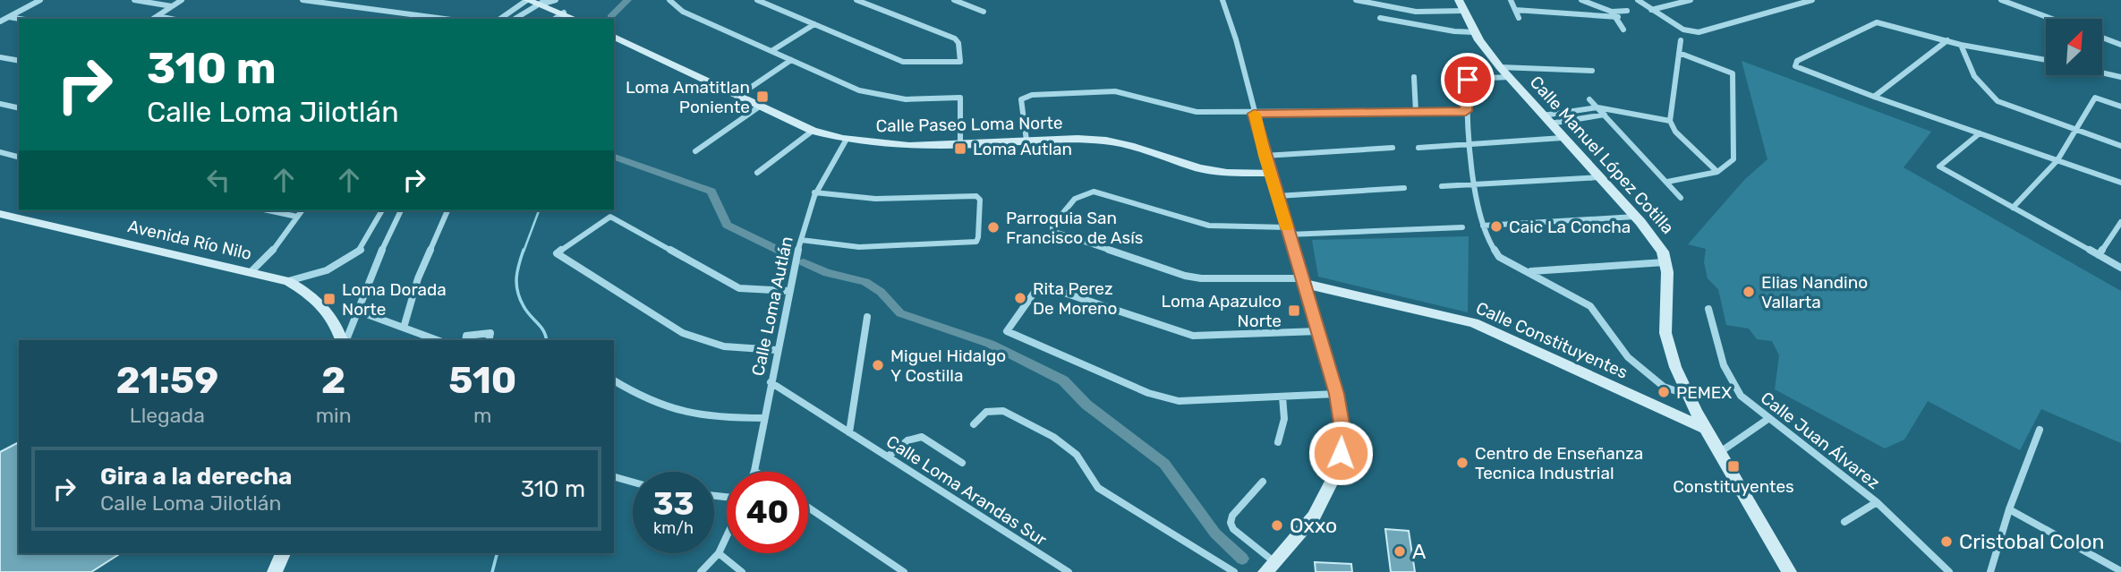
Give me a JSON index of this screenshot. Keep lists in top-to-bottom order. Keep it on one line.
{"streets":{"street":["Calle Paseo Loma Norte","Calle Manuel López Cotilla","Avenida Río Nilo","Calle Loma Autlán","Calle Constituyentes","Calle Juan Álvarez","Calle Loma Arandas Sur"]},"crossings":[["Calle Paseo Loma Norte","Calle Loma Autlán"],["Calle Manuel López Cotilla","Calle Constituyentes"],["Calle Loma Autlán","Calle Loma Arandas Sur"]],"places":{"transit":["Loma Amatitlan Poniente","Loma Autlan","Loma Dorada Norte","Loma Apazulco Norte","Constituyentes"],"other":["Caic La Concha","Parroquia San Francisco de Asís","Elias Nandino Vallarta","Rita Perez De Moreno","Miguel Hidalgo Y Costilla","PEMEX","Centro de Enseñanza Tecnica Industrial","Oxxo","Cristobal Colon","A"]},"north":"top right","page":{"turn":["310 m","Calle Loma Jilotlán"],"eta":["21:59","Llegada","2","min","510","m"],"list":[{"name":"Gira a la derecha","note":"Calle Loma Jilotlán","value":"310 m"}],"speed":"33 km/h","limit":"40"}}
